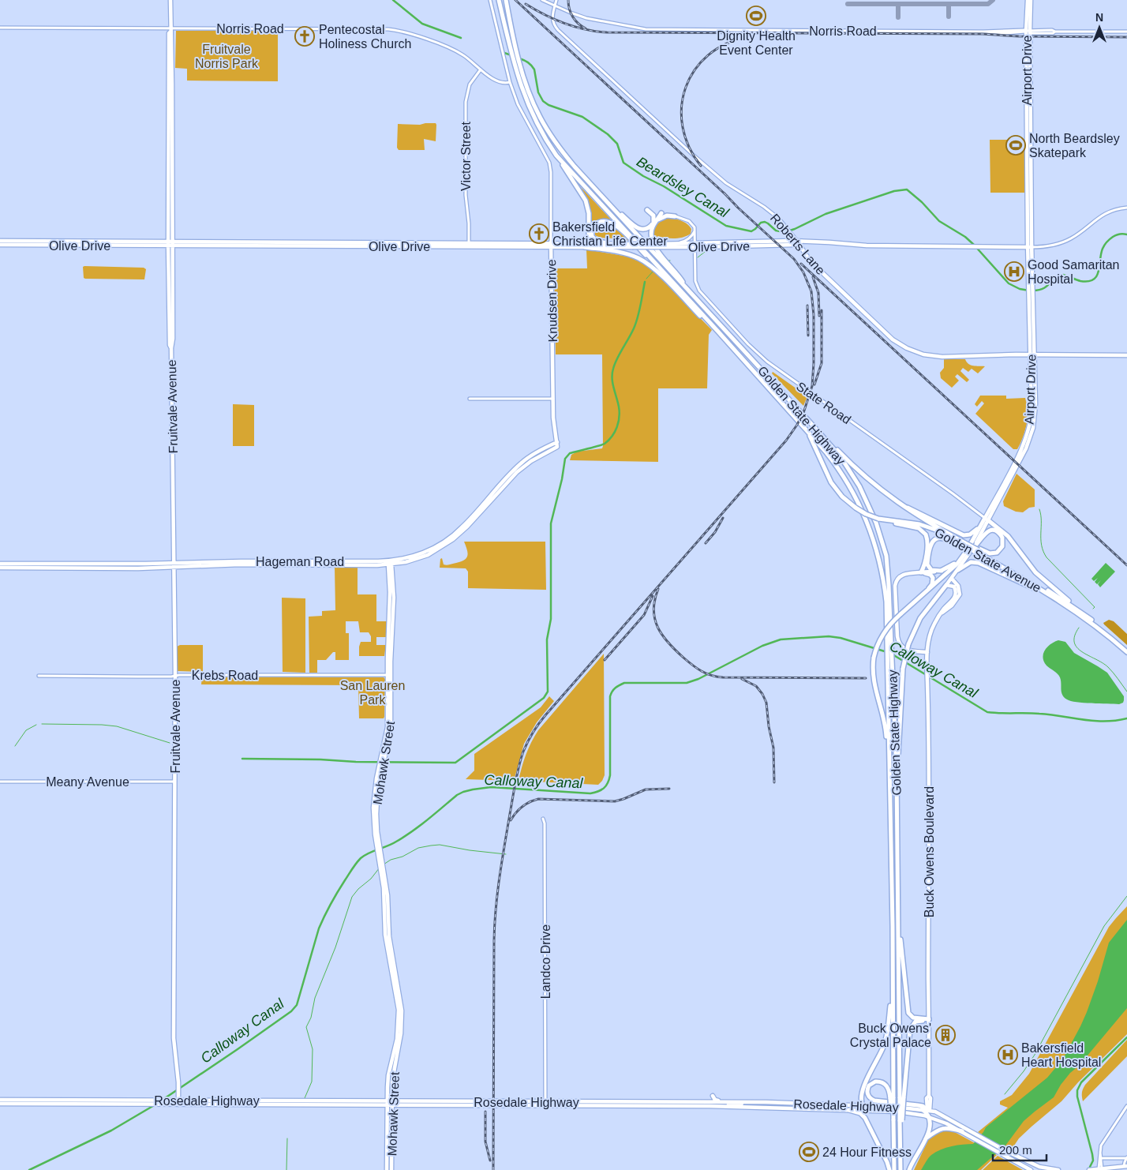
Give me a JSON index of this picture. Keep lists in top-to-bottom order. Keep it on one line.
{"streets":{"highway":["Airport Drive","Golden State Highway","Golden State Avenue"],"main road":["Roberts Lane","Olive Drive","Knudsen Drive","Fruitvale Avenue","Hageman Road","Mohawk Street","Buck Owens Boulevard","Rosedale Highway"],"street":["Norris Road","Victor Street","State Road","Krebs Road","Meany Avenue","Landco Drive"]},"crossings":[["Norris Road","Airport Drive"],["Norris Road","Victor Street"],["Norris Road","Roberts Lane"],["Norris Road","Knudsen Drive"],["Norris Road","Fruitvale Avenue"],["Airport Drive","Roberts Lane"],["Airport Drive","Olive Drive"],["Airport Drive","State Road"],["Airport Drive","Golden State Highway"],["Airport Drive","Golden State Avenue"],["Airport Drive","Buck Owens Boulevard"],["Victor Street","Olive Drive"],["Roberts Lane","Olive Drive"],["Olive Drive","Knudsen Drive"],["Olive Drive","State Road"],["Olive Drive","Fruitvale Avenue"],["Knudsen Drive","Hageman Road"],["Fruitvale Avenue","Hageman Road"],["Fruitvale Avenue","Krebs Road"],["Fruitvale Avenue","Meany Avenue"],["Fruitvale Avenue","Rosedale Highway"],["Golden State Highway","Golden State Avenue"],["Hageman Road","Mohawk Street"],["Mohawk Street","Rosedale Highway"],["Buck Owens Boulevard","Rosedale Highway"],["Landco Drive","Rosedale Highway"]],"water":["Beardsley Canal","Calloway Canal"],"parks":["Fruitvale Norris Park","San Lauren Park"],"places":{"sports":["Dignity Health Event Center","North Beardsley Skatepark","24 Hour Fitness"],"church":["Pentecostal Holiness Church","Bakersfield Christian Life Center"],"hospital":["Good Samaritan Hospital","Bakersfield Heart Hospital"],"building":["Buck Owens' Crystal Palace"]},"scale_bar":"200 m","north":"top"}
